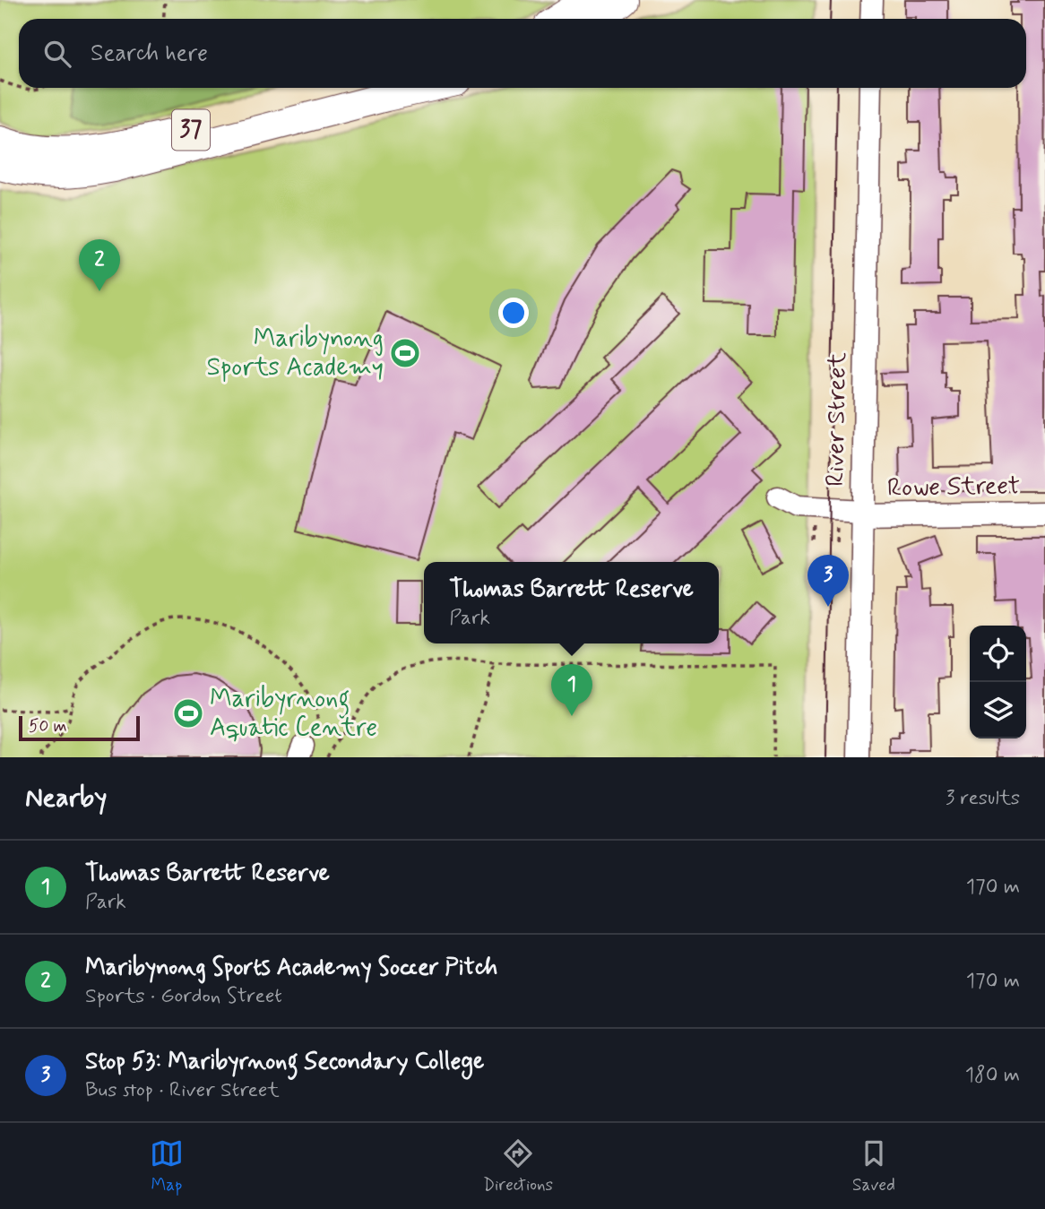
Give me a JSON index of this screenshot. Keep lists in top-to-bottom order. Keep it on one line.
{"streets":{"main road":["37"],"street":["River Street","Rowe Street"]},"crossings":[["River Street","Rowe Street"]],"places":{"sports":["Maribynong Sports Academy","Maribyrnong Aquatic Centre"]},"scale_bar":"50 m","page":{"search":"Search here","pins":["2","3","1"],"popup":["Thomas Barrett Reserve","Park"],"scale":"50 m","heading":["Nearby","3 results"],"list":[{"mark":"1","name":"Thomas Barrett Reserve","note":"Park","value":"170 m"},{"mark":"2","name":"Maribynong Sports Academy Soccer Pitch","note":"Sports · Gordon Street","value":"170 m"},{"mark":"3","name":"Stop 53: Maribyrnong Secondary College","note":"Bus stop · River Street","value":"180 m"}],"nav":["Map","Directions","Saved"]}}
